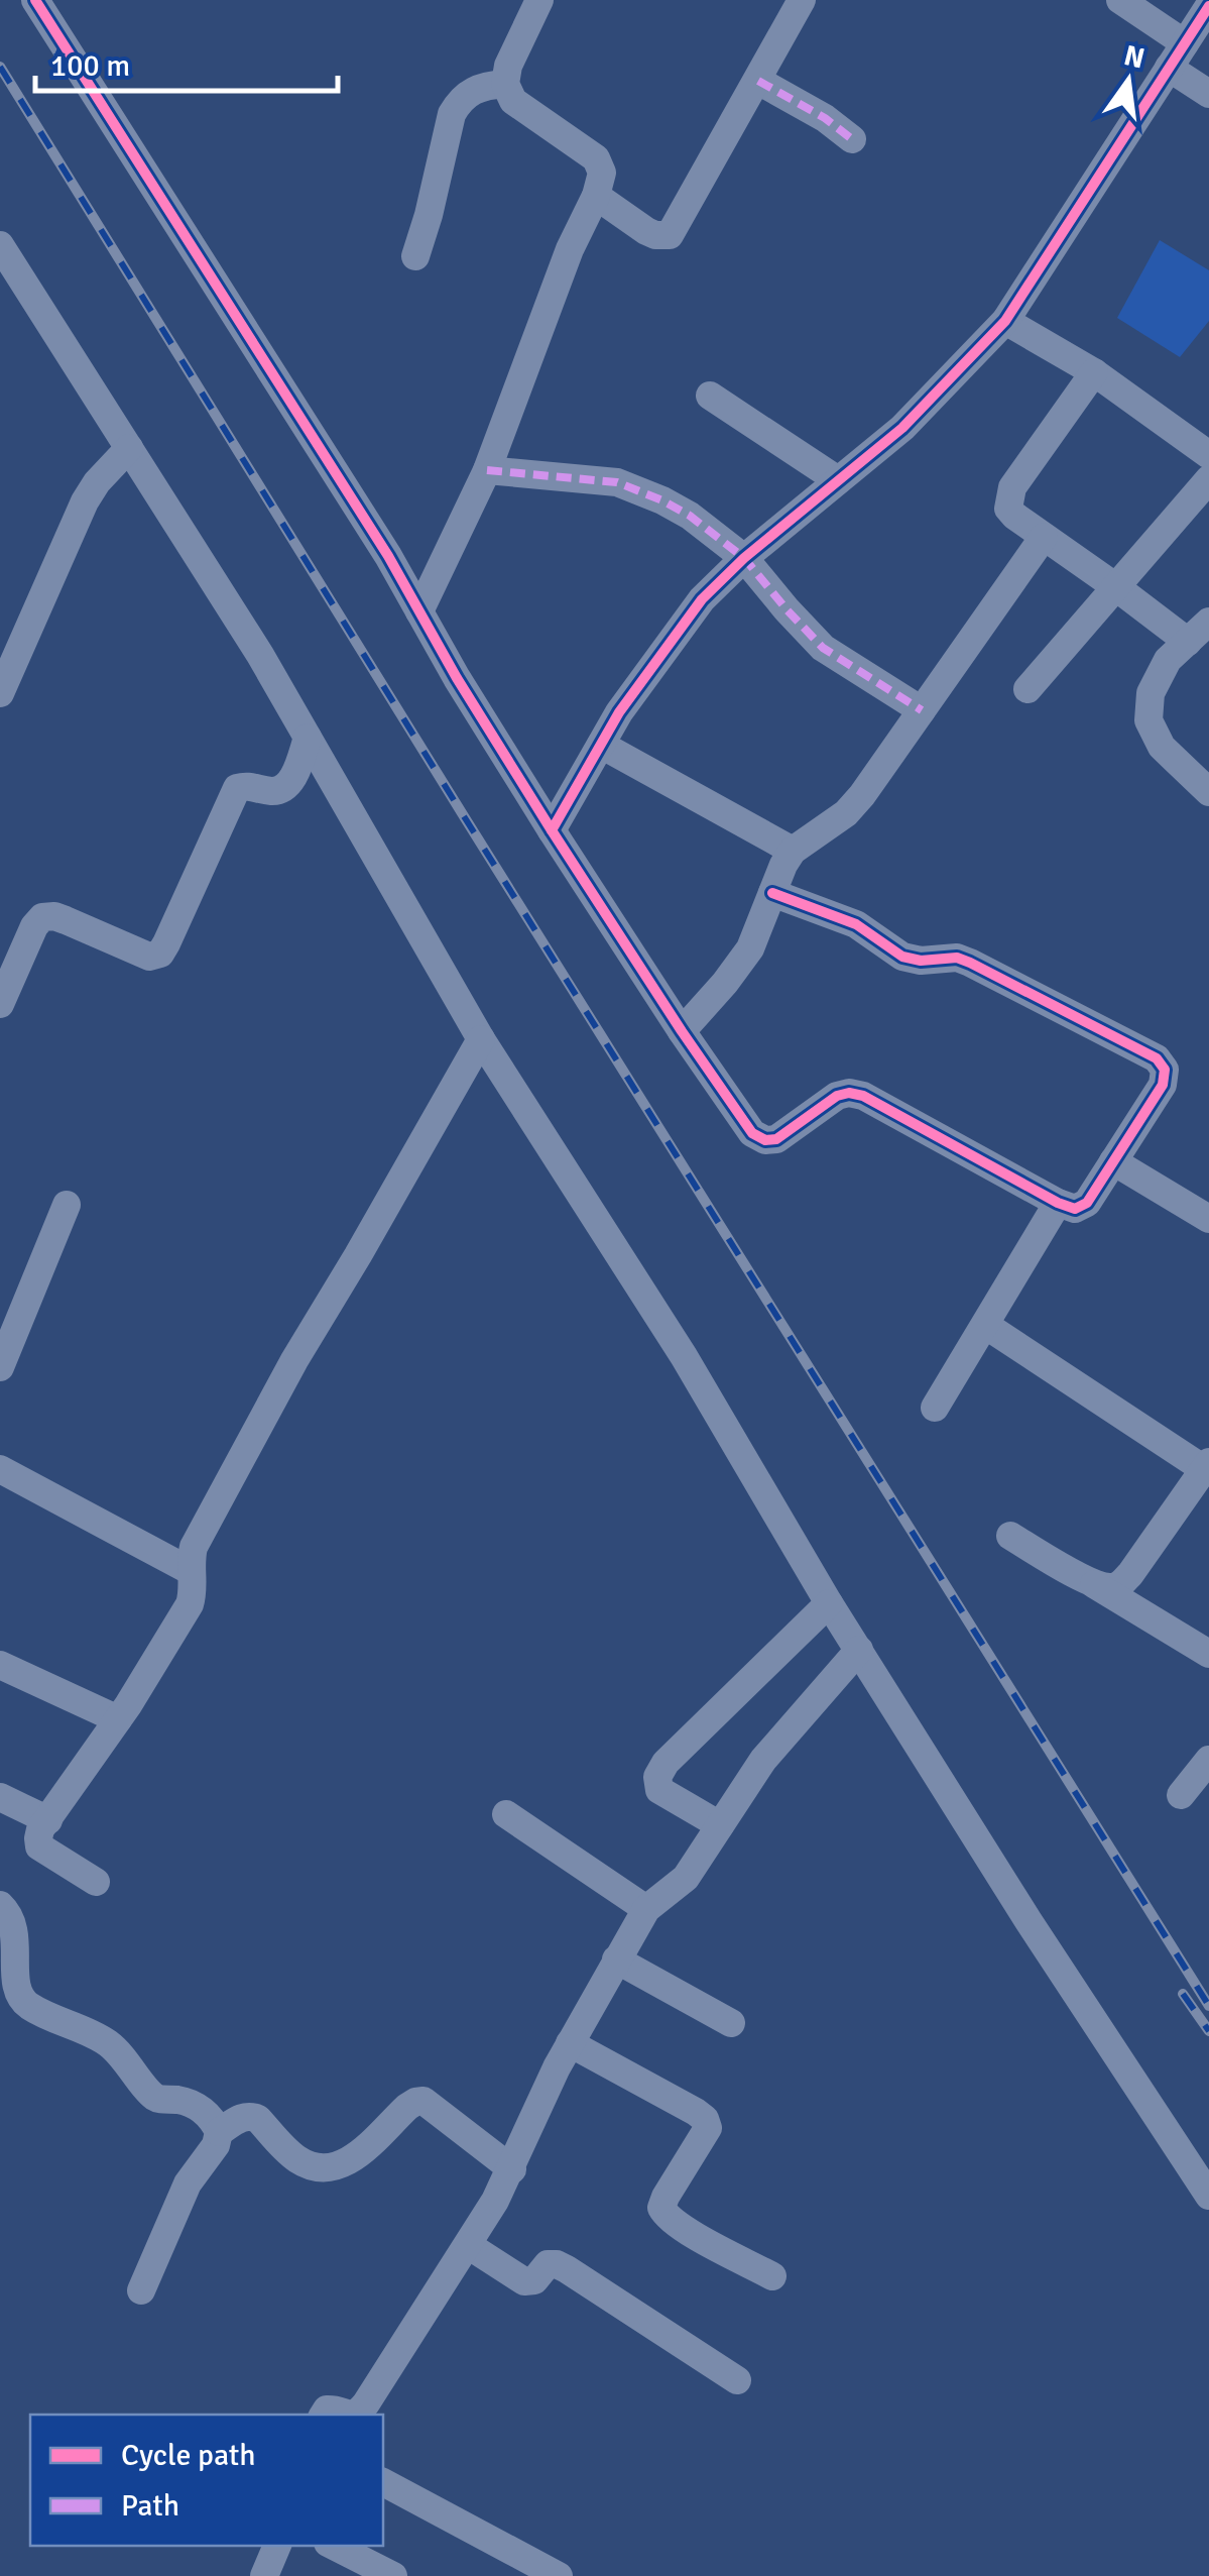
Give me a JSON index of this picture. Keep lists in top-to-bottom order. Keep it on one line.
{"legend":["Cycle path","Path"],"scale_bar":"100 m","north":"top"}
